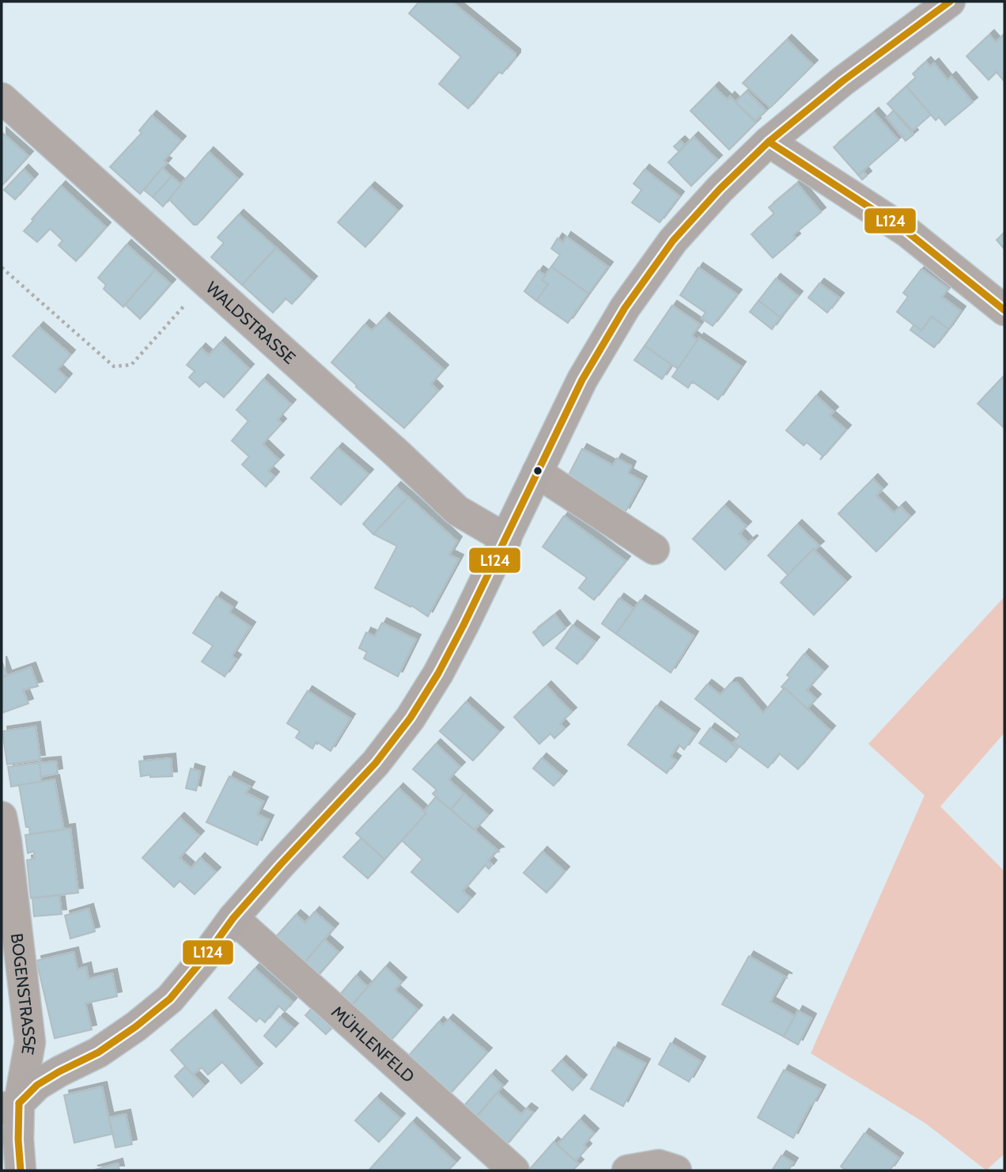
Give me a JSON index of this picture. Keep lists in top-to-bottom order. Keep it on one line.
{"streets":{"street":["WALDSTRASSE","BOGENSTRASSE","MÜHLENFELD"]},"lines":["transit line L124"]}
